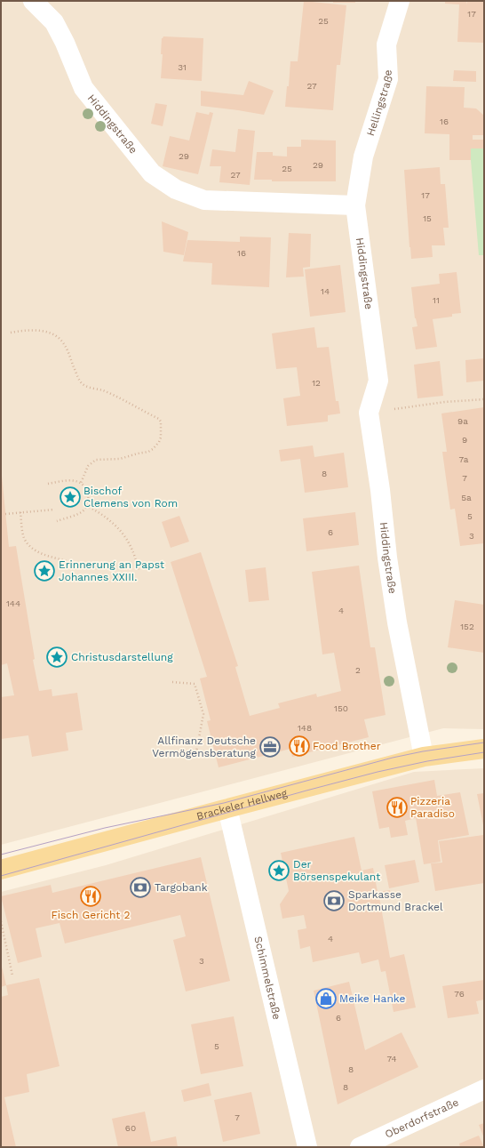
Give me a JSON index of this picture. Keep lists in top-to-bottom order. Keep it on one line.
{"streets":{"main road":["Brackeler Hellweg"],"street":["Hellingstraße","Hiddingstraße","Schimmelstraße","Oberdorfstraße"]},"crossings":[["Hellingstraße","Hiddingstraße"],["Hiddingstraße","Brackeler Hellweg"],["Brackeler Hellweg","Schimmelstraße"]],"places":{"place":["Bischof Clemens von Rom","Erinnerung an Papst Johannes XXIII.","Christusdarstellung","Der Börsenspekulant"],"restaurant":["Food Brother","Pizzeria Paradiso","Fisch Gericht 2"],"office":["Allfinanz Deutsche Vermögensberatung"],"bank":["Targobank","Sparkasse Dortmund Brackel"],"shop":["Meike Hanke"]},"house_numbers":["17","25","31","27","16","29","29","25","27","17","15","16","14","11","12","9a","9","7a","8","7","5a","5","6","3","144","4","152","2","150","148","4","3","76","6","5","74","8","8","7","60"]}
